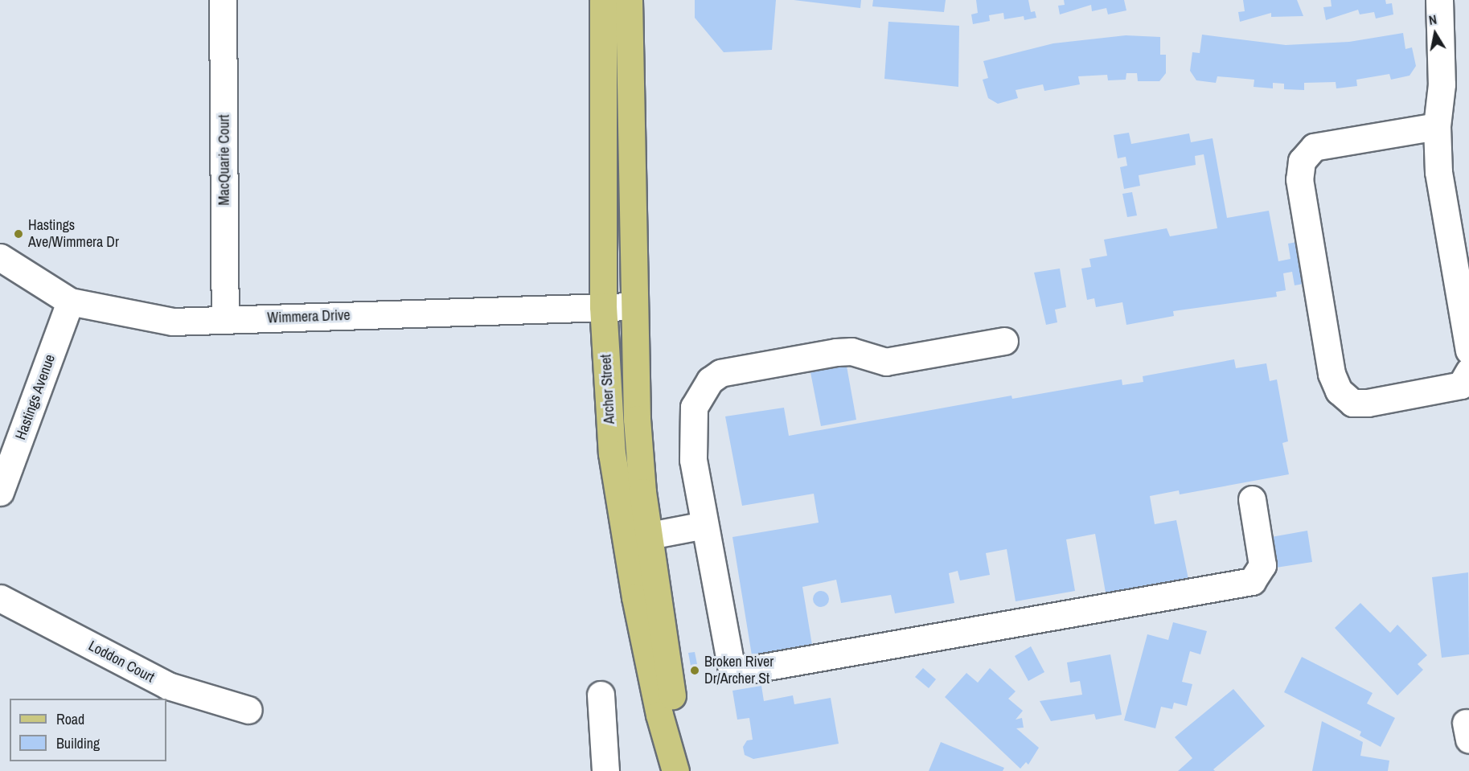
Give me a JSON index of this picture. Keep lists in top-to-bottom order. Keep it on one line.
{"streets":{"main road":["Archer Street"],"street":["MacQuarie Court","Wimmera Drive","Hastings Avenue","Loddon Court"]},"crossings":[["MacQuarie Court","Wimmera Drive"],["Wimmera Drive","Archer Street"],["Wimmera Drive","Hastings Avenue"]],"places":["Hastings Ave/Wimmera Dr","Broken River Dr/Archer St"],"legend":["Road","Building"],"north":"top"}
